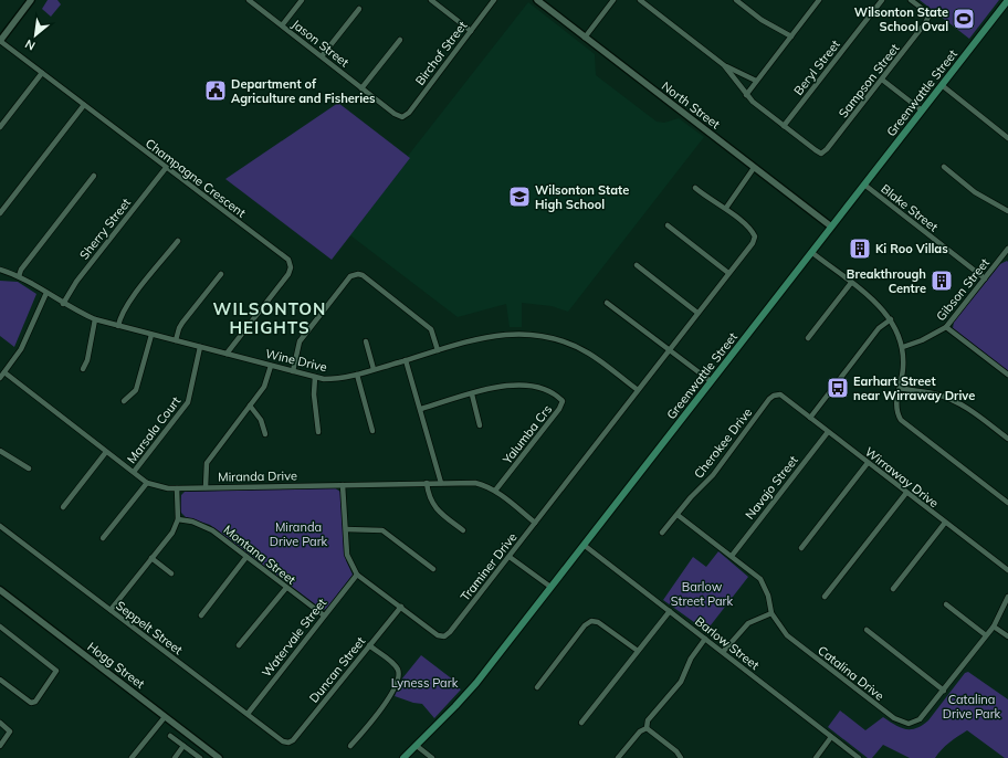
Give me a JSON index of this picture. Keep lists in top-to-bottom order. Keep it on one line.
{"streets":{"main road":["Greenwattle Street"],"street":["Jason Street","Birchof Street","Beryl Street","Sampson Street","North Street","Champagne Crescent","Blake Street","Sherry Street","Gibson Street","Wine Drive","Marsala Court","Yalumba Crs","Cherokee Drive","Miranda Drive","Wirraway Drive","Navajo Street","Montana Street","Traminer Drive","Seppelt Street","Watervale Street","Barlow Street","Hogg Street","Duncan Street","Catalina Drive"]},"crossings":[["Jason Street","Birchof Street"],["Beryl Street","Sampson Street"],["Greenwattle Street","North Street"],["Greenwattle Street","Blake Street"],["Greenwattle Street","Barlow Street"],["Champagne Crescent","Sherry Street"],["Champagne Crescent","Wine Drive"],["Blake Street","Gibson Street"],["Sherry Street","Wine Drive"],["Wine Drive","Marsala Court"],["Wine Drive","Traminer Drive"],["Marsala Court","Miranda Drive"],["Yalumba Crs","Miranda Drive"],["Cherokee Drive","Wirraway Drive"],["Cherokee Drive","Catalina Drive"],["Miranda Drive","Traminer Drive"],["Wirraway Drive","Navajo Street"],["Navajo Street","Catalina Drive"],["Montana Street","Watervale Street"],["Traminer Drive","Watervale Street"],["Traminer Drive","Duncan Street"],["Seppelt Street","Watervale Street"],["Seppelt Street","Duncan Street"]],"districts":["WILSONTON HEIGHTS"],"parks":["Miranda Drive Park","Barlow Street Park","Lyness Park","Catalina Drive Park"],"places":{"sports":["Wilsonton State School Oval"],"public building":["Department of Agriculture and Fisheries"],"school or university":["Wilsonton State High School"],"building":["Ki Roo Villas","Breakthrough Centre"],"bus stop":["Earhart Street near Wirraway Drive"]},"north":"bottom left"}
